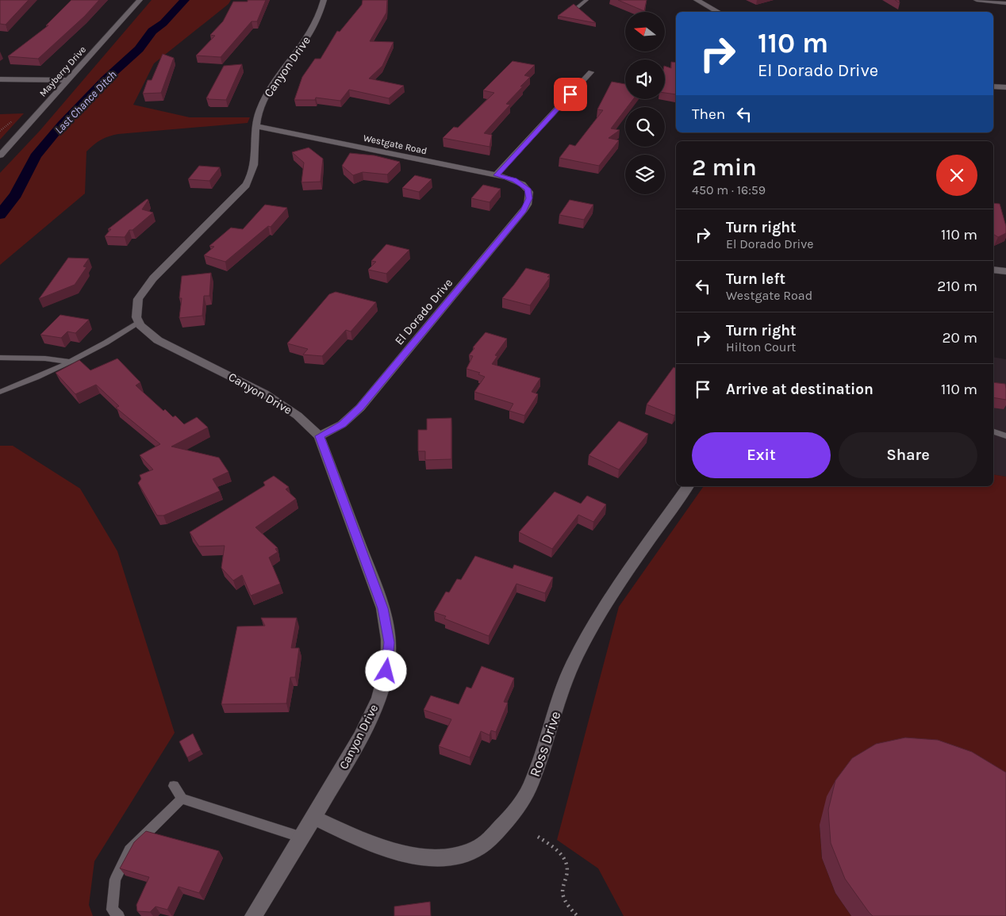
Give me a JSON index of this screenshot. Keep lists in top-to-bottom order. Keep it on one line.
{"streets":{"street":["Canyon Drive","Mayberry Drive","Westgate Road","El Dorado Drive","Ross Drive"]},"crossings":[["Canyon Drive","Westgate Road"],["Canyon Drive","El Dorado Drive"],["Canyon Drive","Ross Drive"],["Westgate Road","El Dorado Drive"]],"water":["Last Chance Ditch"],"north":"left","page":{"turn":["110 m","El Dorado Drive"],"then":"Then","heading":["2 min","450 m · 16:59"],"list":[{"name":"Turn right","note":"El Dorado Drive","value":"110 m"},{"name":"Turn left","note":"Westgate Road","value":"210 m"},{"name":"Turn right","note":"Hilton Court","value":"20 m"},{"name":"Arrive at destination","value":"110 m"}],"buttons":["Exit","Share"]}}
